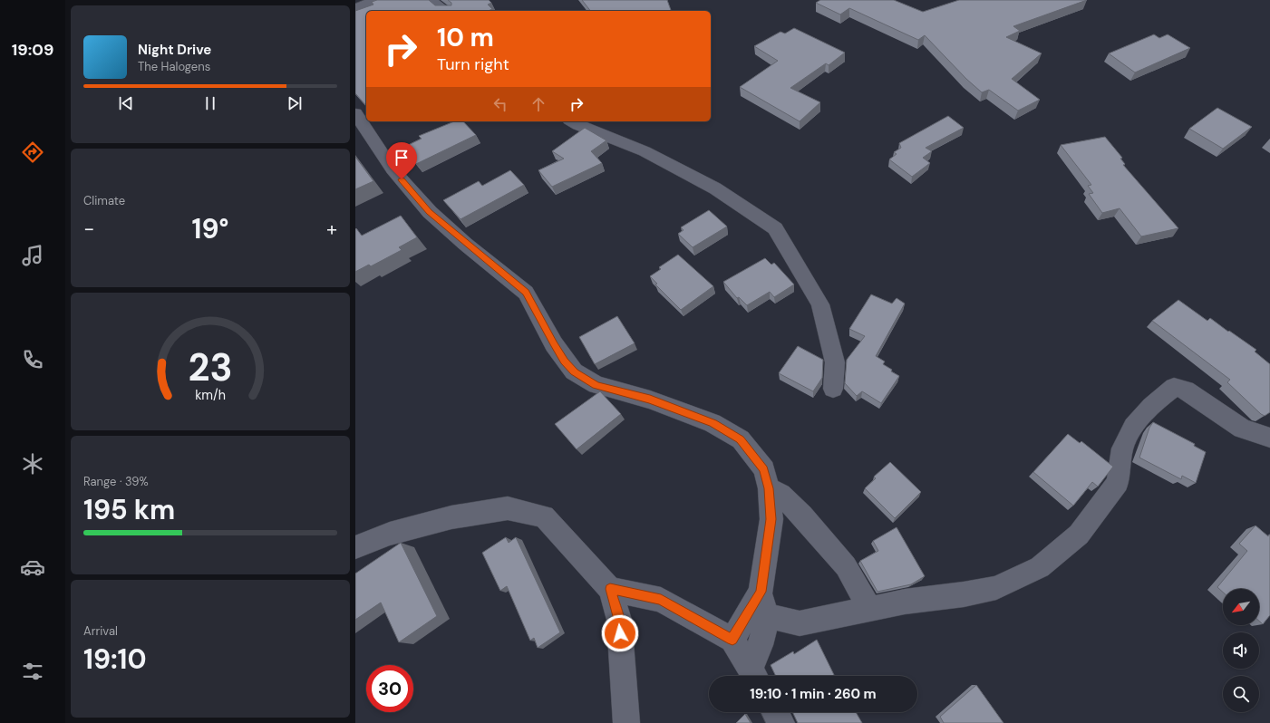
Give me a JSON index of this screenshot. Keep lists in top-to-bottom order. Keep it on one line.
{"north":"bottom left","page":{"tabs":"19:09","turn":["10 m","Turn right"],"song":["Night Drive","The Halogens"],"tile":["Climate",["Range · 39%","195 km"],["Arrival","19:10"]],"heat":["−","19°","+"],"limit":"30","trip":"19:10 · 1 min · 260 m","gauge":["23","km/h"]}}
